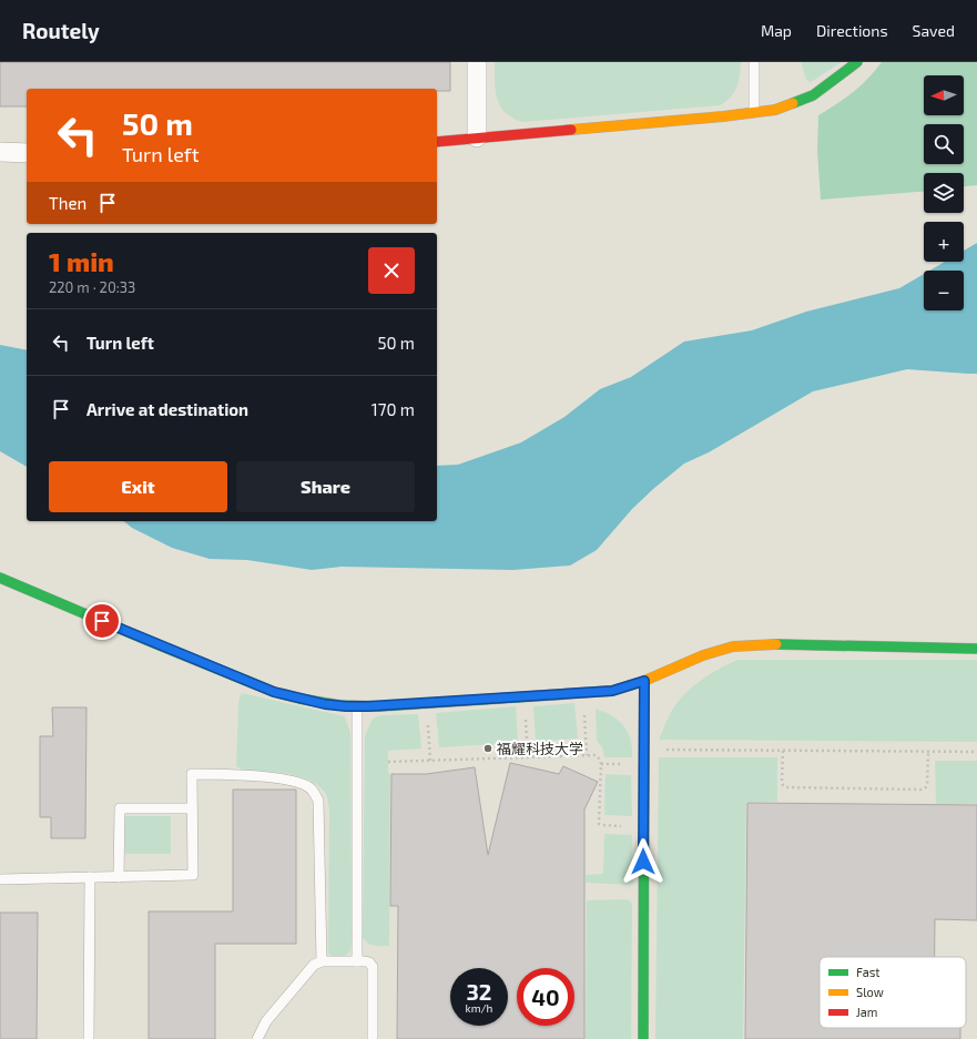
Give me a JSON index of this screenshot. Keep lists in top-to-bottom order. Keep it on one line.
{"places":["福耀科技大学"],"legend":["Fast","Slow","Jam"],"north":"left","page":{"header":"Routely","nav":["Map","Directions","Saved"],"map_buttons":["+","−"],"turn":["50 m","Turn left"],"then":"Then","heading":["1 min","220 m · 20:33"],"list":[{"name":"Turn left","value":"50 m"},{"name":"Arrive at destination","value":"170 m"}],"buttons":["Exit","Share"],"speed":"32 km/h","limit":"40"}}
